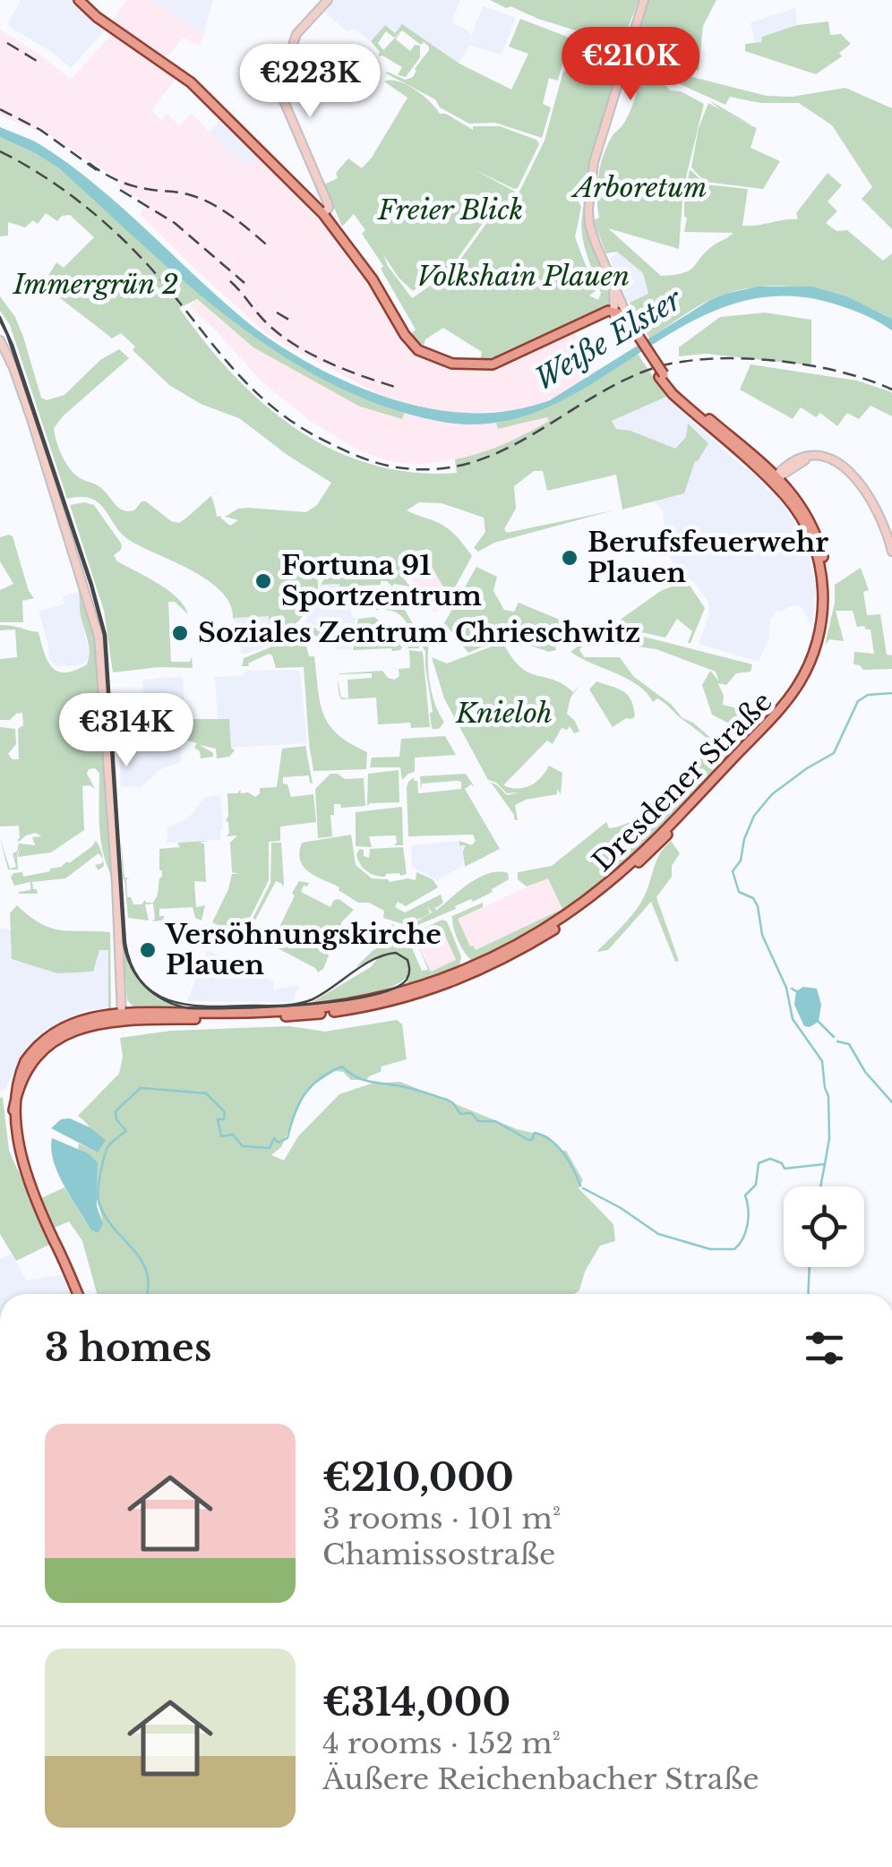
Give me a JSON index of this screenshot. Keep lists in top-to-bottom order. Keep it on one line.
{"water":["Weiße Elster"],"parks":["Arboretum","Freier Blick","Volkshain Plauen","Immergrün 2","Knieloh"],"places":["Berufsfeuerwehr Plauen","Fortuna 91 Sportzentrum","Soziales Zentrum Chrieschwitz","Versöhnungskirche Plauen"],"page":{"price":["€210K","€223K","€314K"],"heading":"3 homes","list":[{"name":"€210,000","note":"3 rooms · 101 m² · Chamissostraße"},{"name":"€314,000","note":"4 rooms · 152 m² · Äußere Reichenbacher Straße"}]}}
